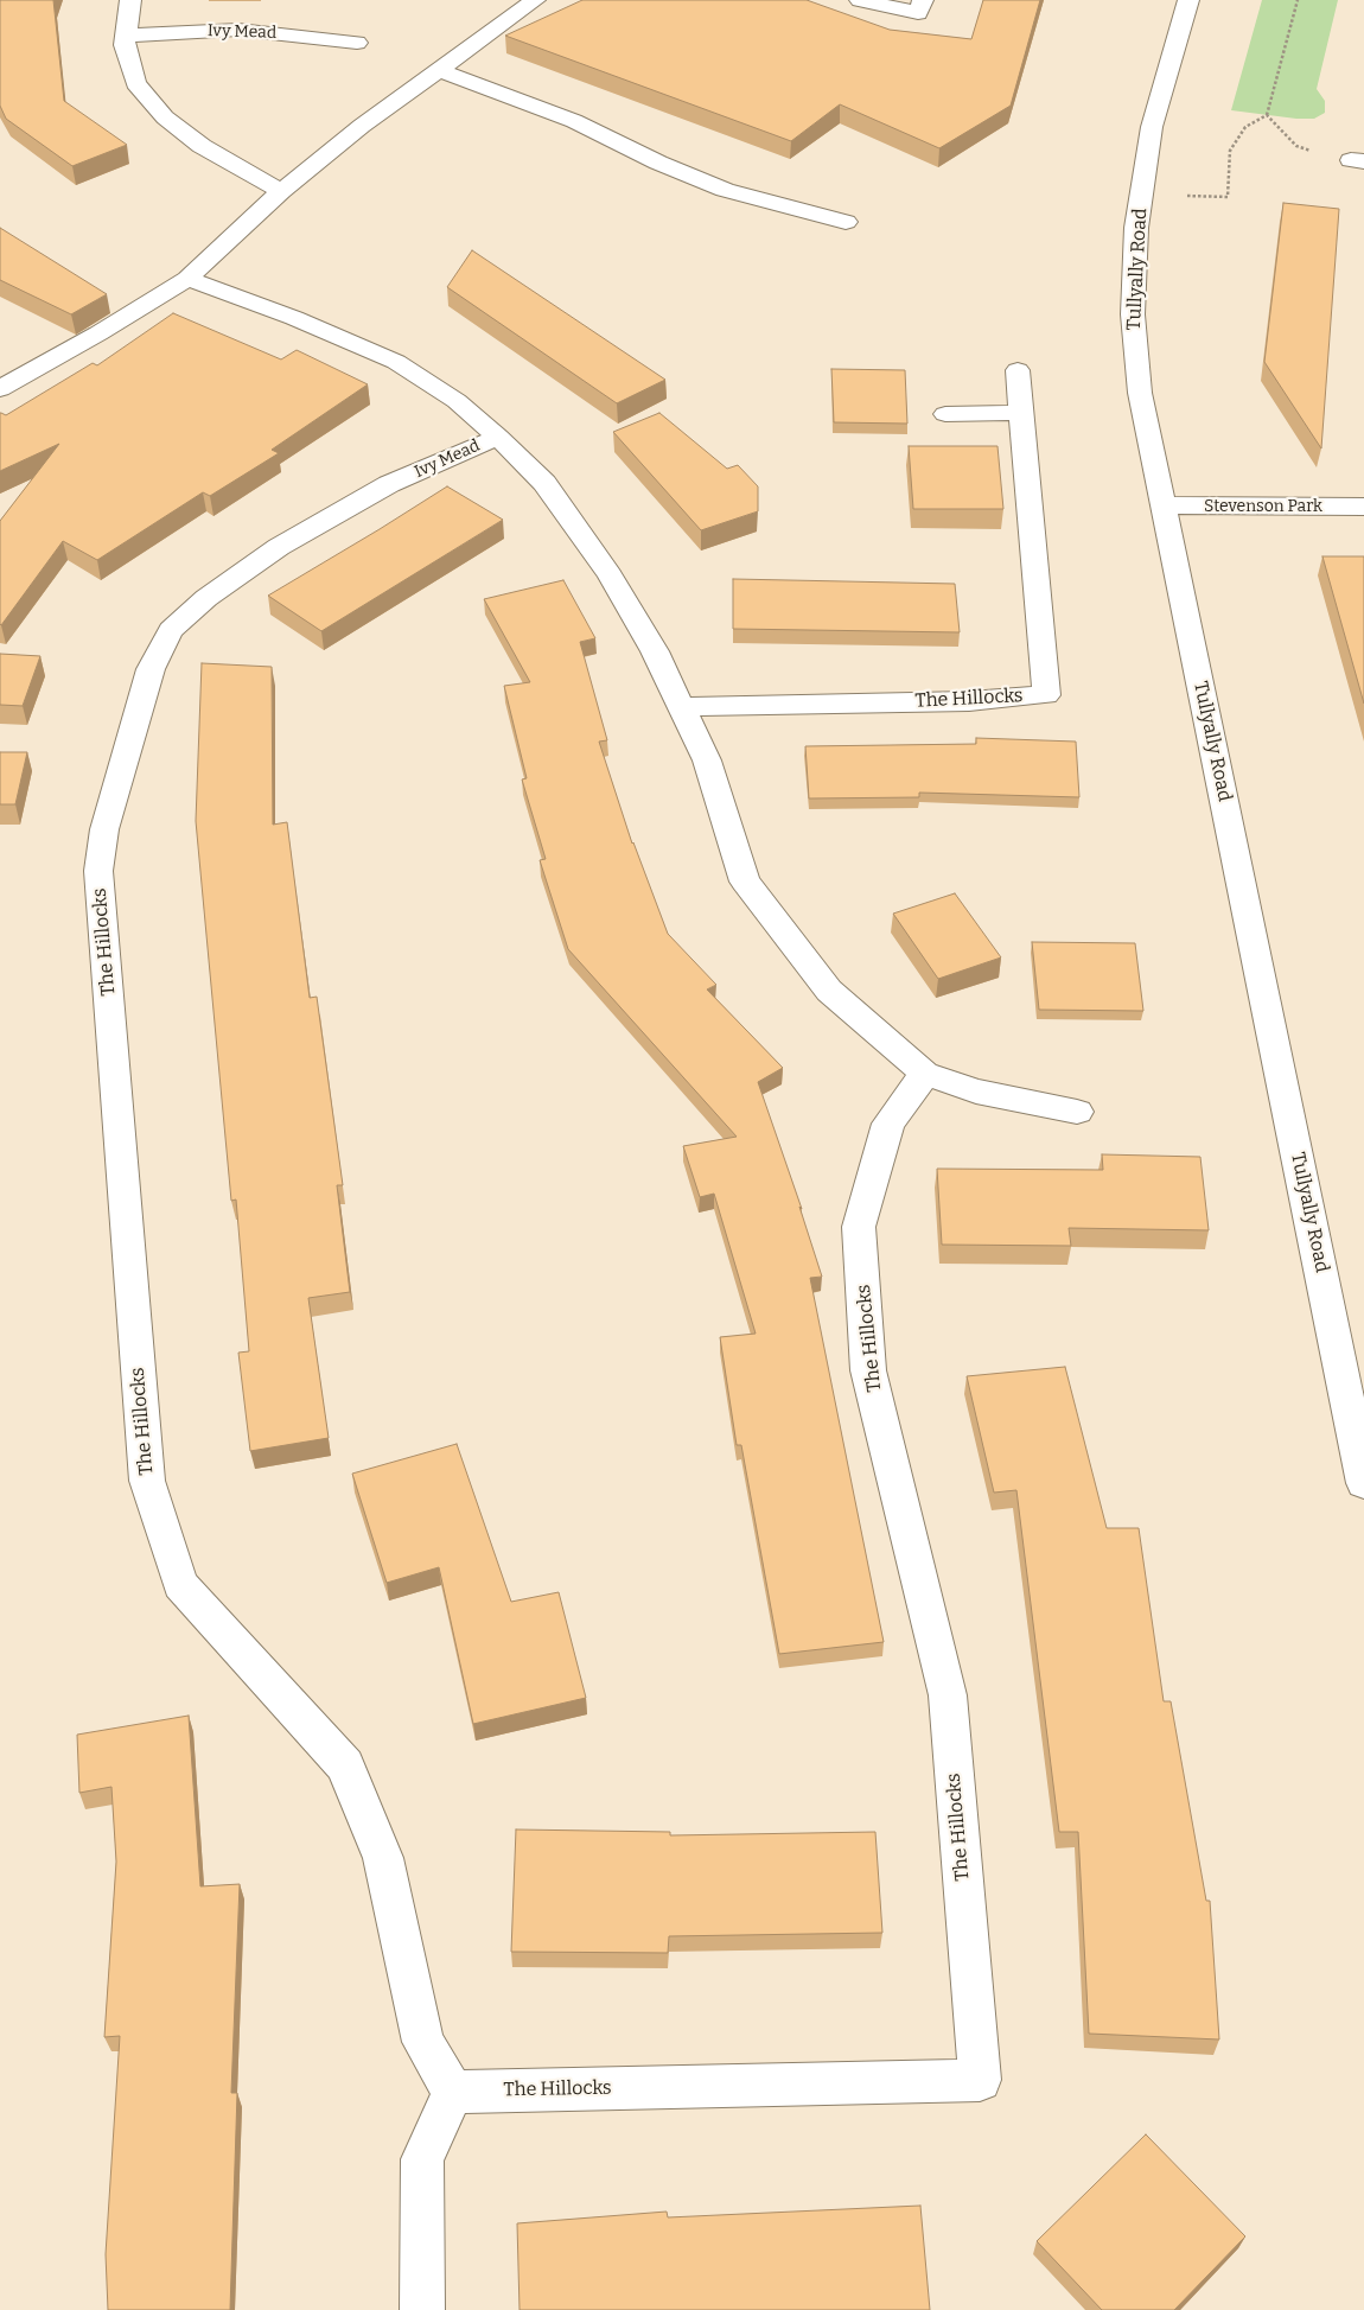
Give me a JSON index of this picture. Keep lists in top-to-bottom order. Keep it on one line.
{"streets":{"street":["Ivy Mead","Tullyally Road","Stevenson Park","The Hillocks"]},"crossings":[["Ivy Mead","The Hillocks"],["Tullyally Road","Stevenson Park"]]}
